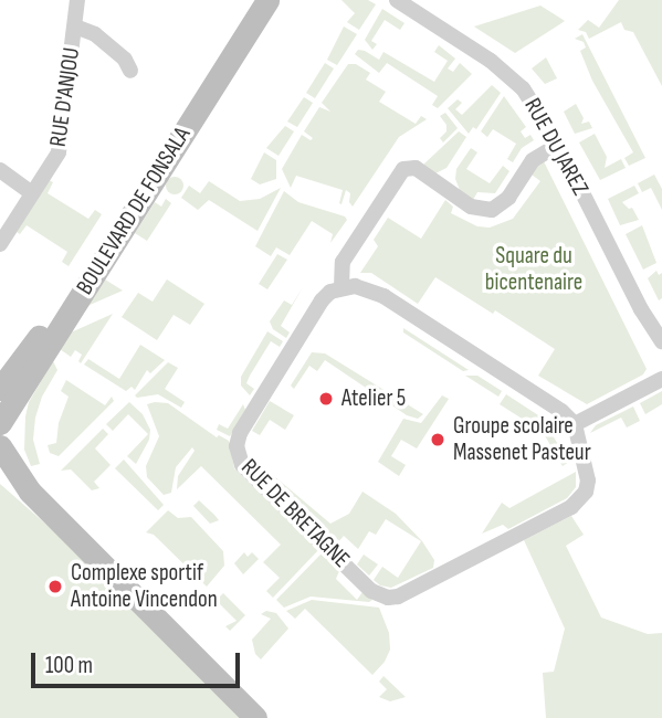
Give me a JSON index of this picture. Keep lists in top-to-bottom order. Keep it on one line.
{"streets":{"street":["RUE D'ANJOU","RUE DU JAREZ","BOULEVARD DE FONSALA","RUE DE BRETAGNE"]},"parks":["Square du bicentenaire"],"places":["Atelier 5","Groupe scolaire Massenet Pasteur","Complexe sportif Antoine Vincendon"],"scale_bar":"100 m"}
